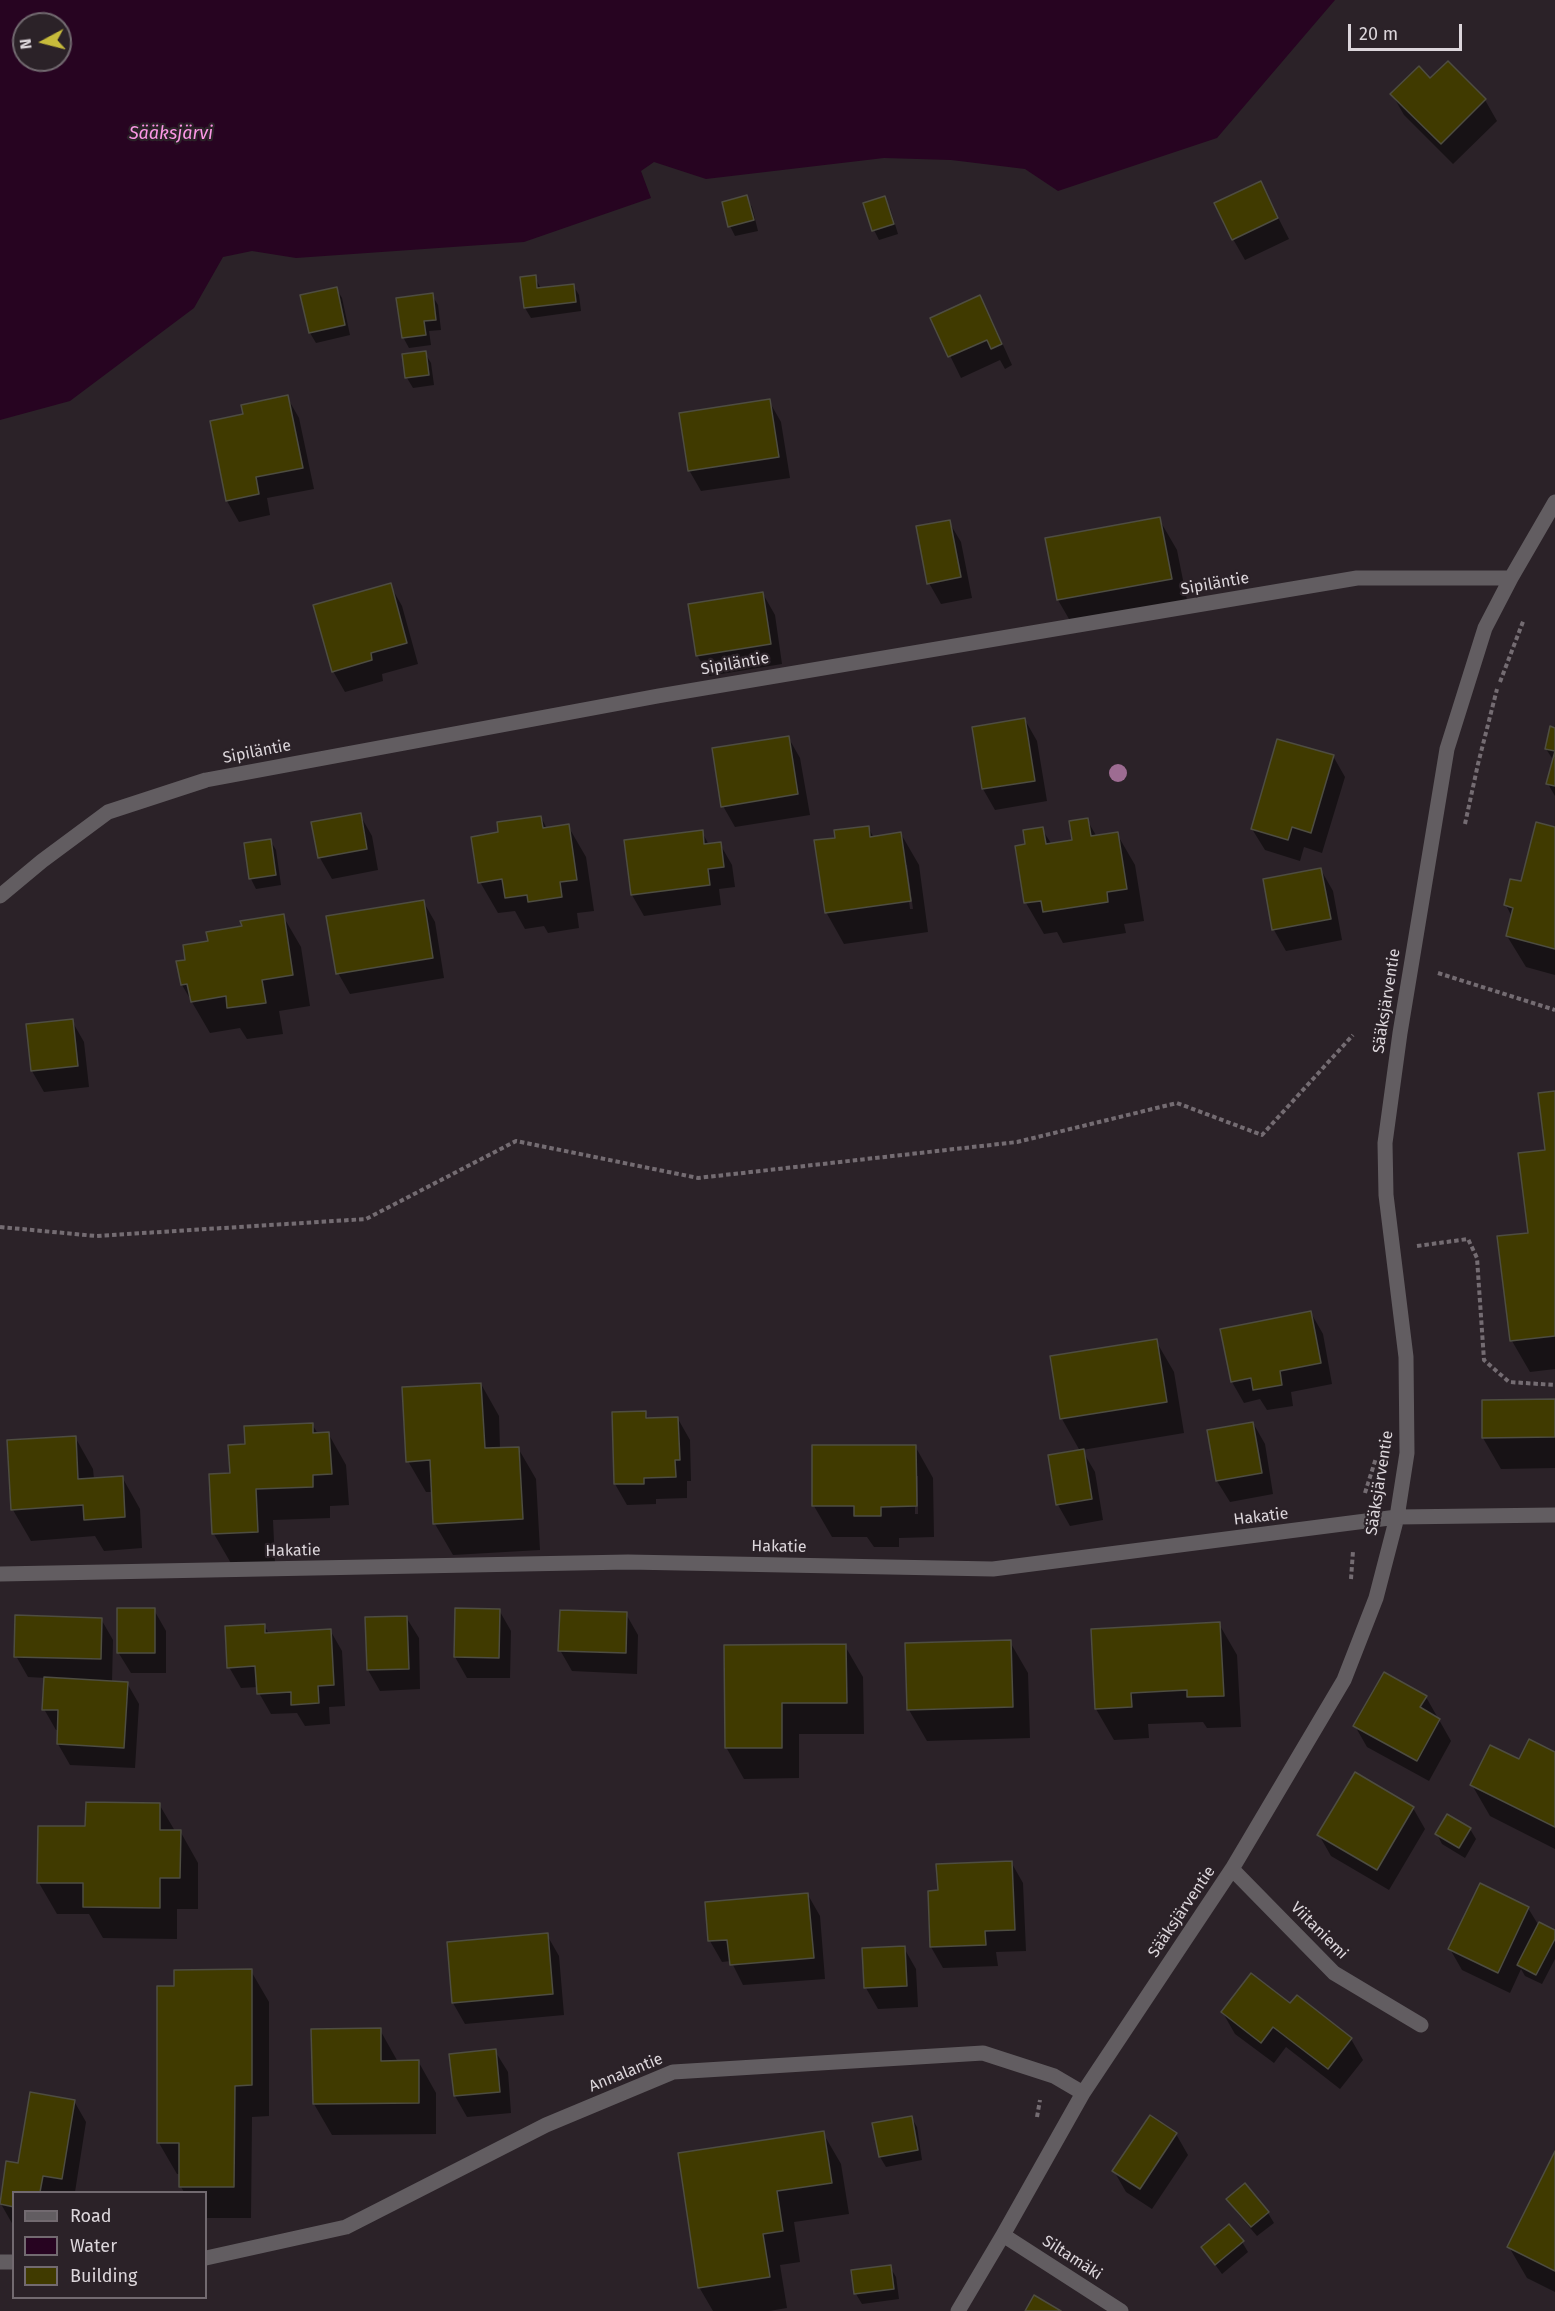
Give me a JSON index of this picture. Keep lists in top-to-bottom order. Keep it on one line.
{"streets":{"street":["Sipiläntie","Sääksjärventie","Hakatie","Viitaniemi","Annalantie","Siltamäki"]},"crossings":[["Sipiläntie","Sääksjärventie"],["Sääksjärventie","Hakatie"],["Sääksjärventie","Viitaniemi"],["Sääksjärventie","Annalantie"],["Sääksjärventie","Siltamäki"]],"water":["Sääksjärvi"],"legend":["Road","Water","Building"],"scale_bar":"20 m","north":"left"}
